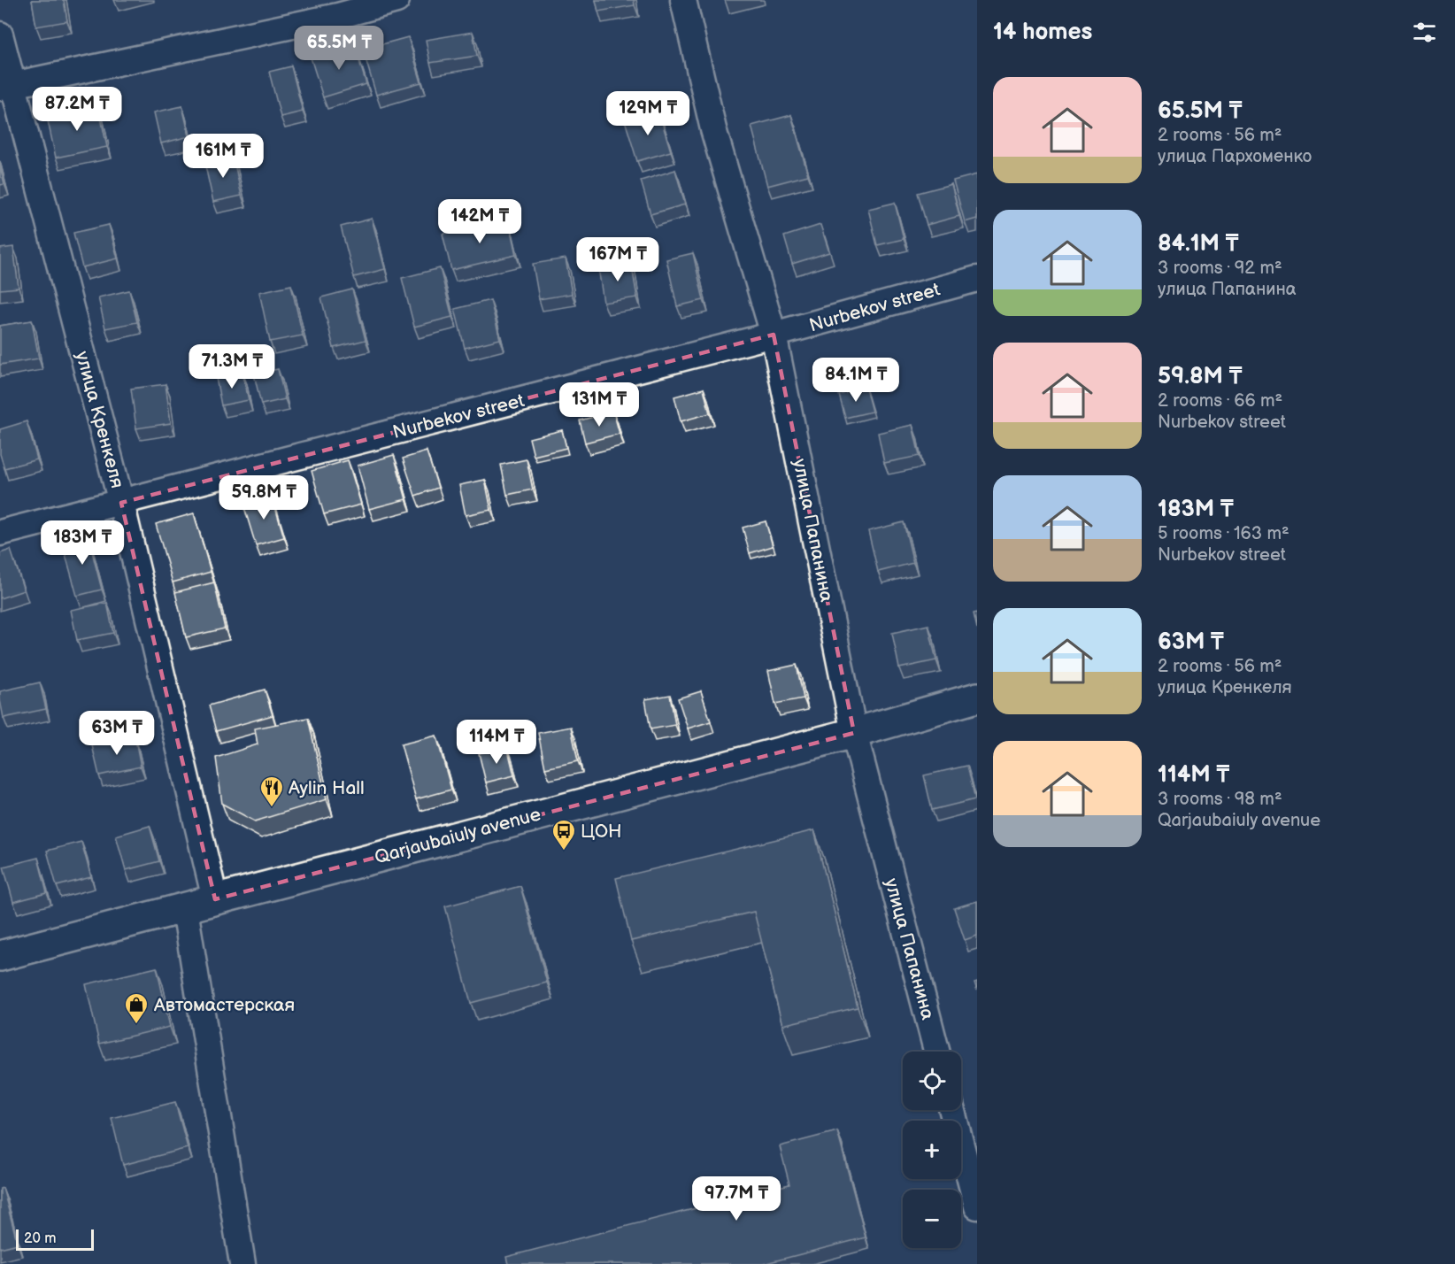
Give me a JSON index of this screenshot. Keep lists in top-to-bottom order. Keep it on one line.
{"streets":{"highway":["Qarjaubaiuly avenue"],"street":["Nurbekov street","улица Кренкеля","улица Папанина"]},"crossings":[["Nurbekov street","улица Кренкеля"],["Nurbekov street","улица Папанина"],["улица Кренкеля","Qarjaubaiuly avenue"],["улица Папанина","Qarjaubaiuly avenue"]],"places":{"restaurant":["Aylin Hall"],"bus stop":["ЦОН"],"shop":["Автомастерская"]},"scale_bar":"20 m","page":{"heading":"14 homes","price":["65.5M ₸","87.2M ₸","129M ₸","161M ₸","142M ₸","167M ₸","71.3M ₸","84.1M ₸","131M ₸","59.8M ₸","183M ₸","63M ₸","114M ₸","97.7M ₸"],"list":[{"name":"65.5M ₸","note":"2 rooms · 56 m² · улица Пархоменко"},{"name":"84.1M ₸","note":"3 rooms · 92 m² · улица Папанина"},{"name":"59.8M ₸","note":"2 rooms · 66 m² · Nurbekov street"},{"name":"183M ₸","note":"5 rooms · 163 m² · Nurbekov street"},{"name":"63M ₸","note":"2 rooms · 56 m² · улица Кренкеля"},{"name":"114M ₸","note":"3 rooms · 98 m² · Qarjaubaiuly avenue"}],"map_buttons":["+","−"],"scale":"20 m"}}
